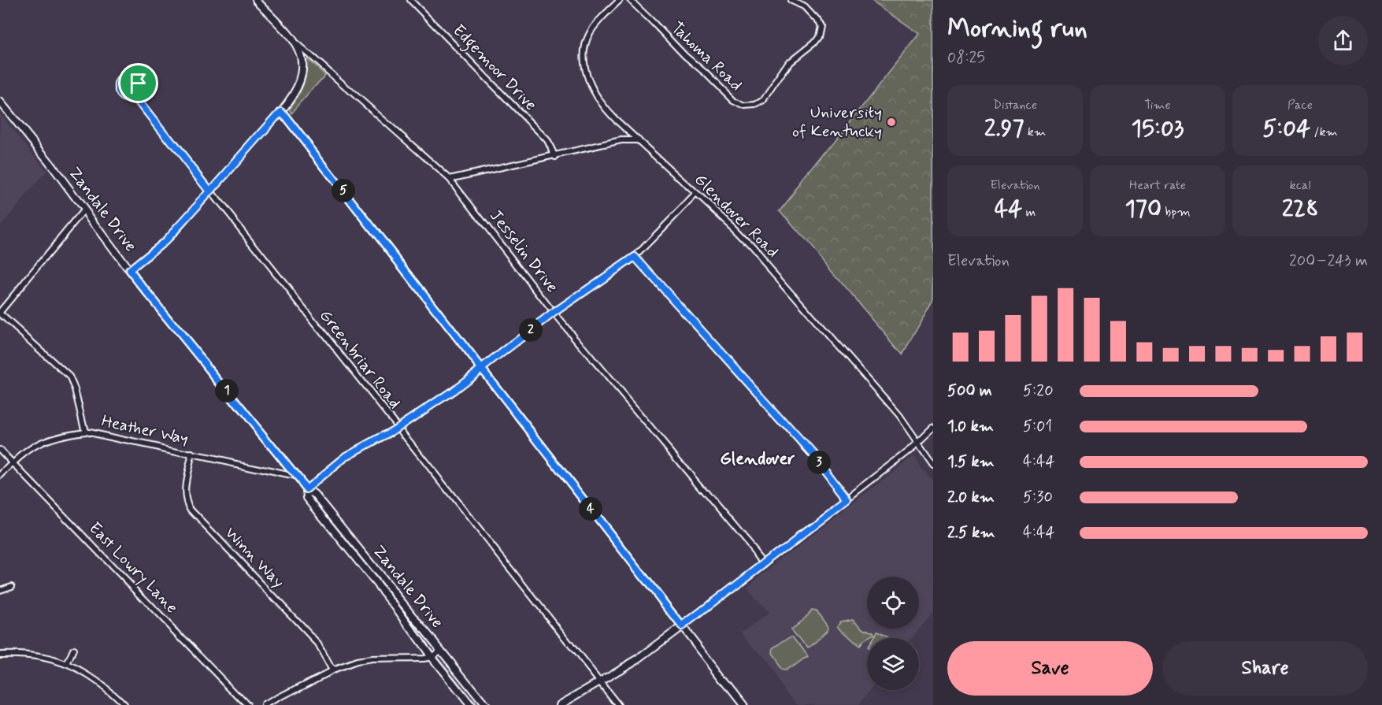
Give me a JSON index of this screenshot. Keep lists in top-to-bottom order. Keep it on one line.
{"streets":{"street":["Tahoma Road","Edgemoor Drive","Zandale Drive","Glendover Road","Jesselin Drive","Greenbriar Road","Heather Way","Winn Way","East Lowry Lane"]},"crossings":[["Zandale Drive","Heather Way"],["Heather Way","Winn Way"],["Heather Way","East Lowry Lane"]],"districts":["Glendover"],"places":["University of Kentucky"],"page":{"heading":["Morning run","08:25"],"stats":[["Distance","2.97 km"],["Time","15:03"],["Pace","5:04 /km"],["Elevation","44 m"],["Heart rate","170 bpm"],["kcal","228"]],"pins":["5","2","1","3","4"],"chart":["Elevation","200–243 m"],"list":[{"name":"500 m","note":"5:20"},{"name":"1.0 km","note":"5:01"},{"name":"1.5 km","note":"4:44"},{"name":"2.0 km","note":"5:30"},{"name":"2.5 km","note":"4:44"}],"buttons":["Save","Share"]}}
